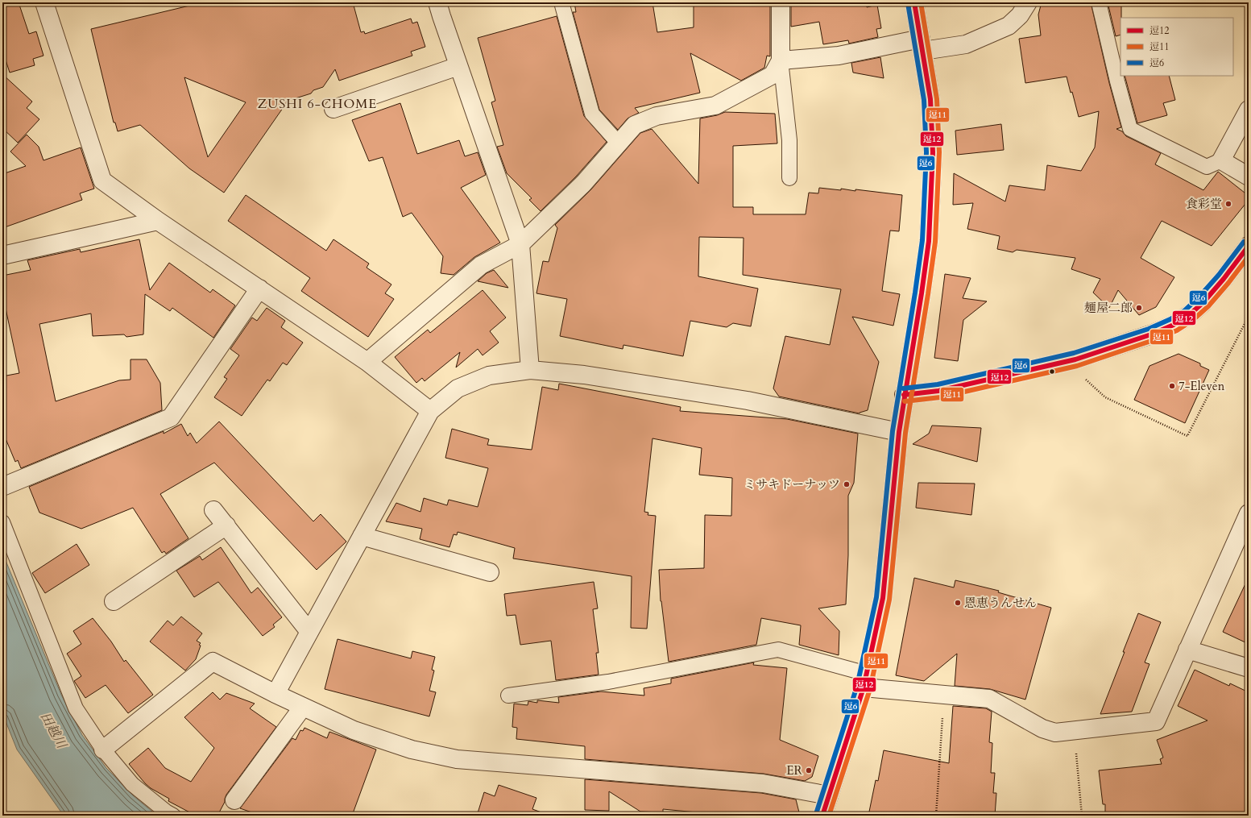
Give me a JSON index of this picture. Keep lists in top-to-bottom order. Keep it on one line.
{"districts":["ZUSHI 6-CHOME"],"water":["田越川"],"places":["食彩堂","麺屋二郎","7-Eleven","ミサキドーナッツ","恩恵うんせん","ER"],"lines":["transit line 逗12","transit line 逗11","transit line 逗6"],"legend":["逗12","逗11","逗6"]}
